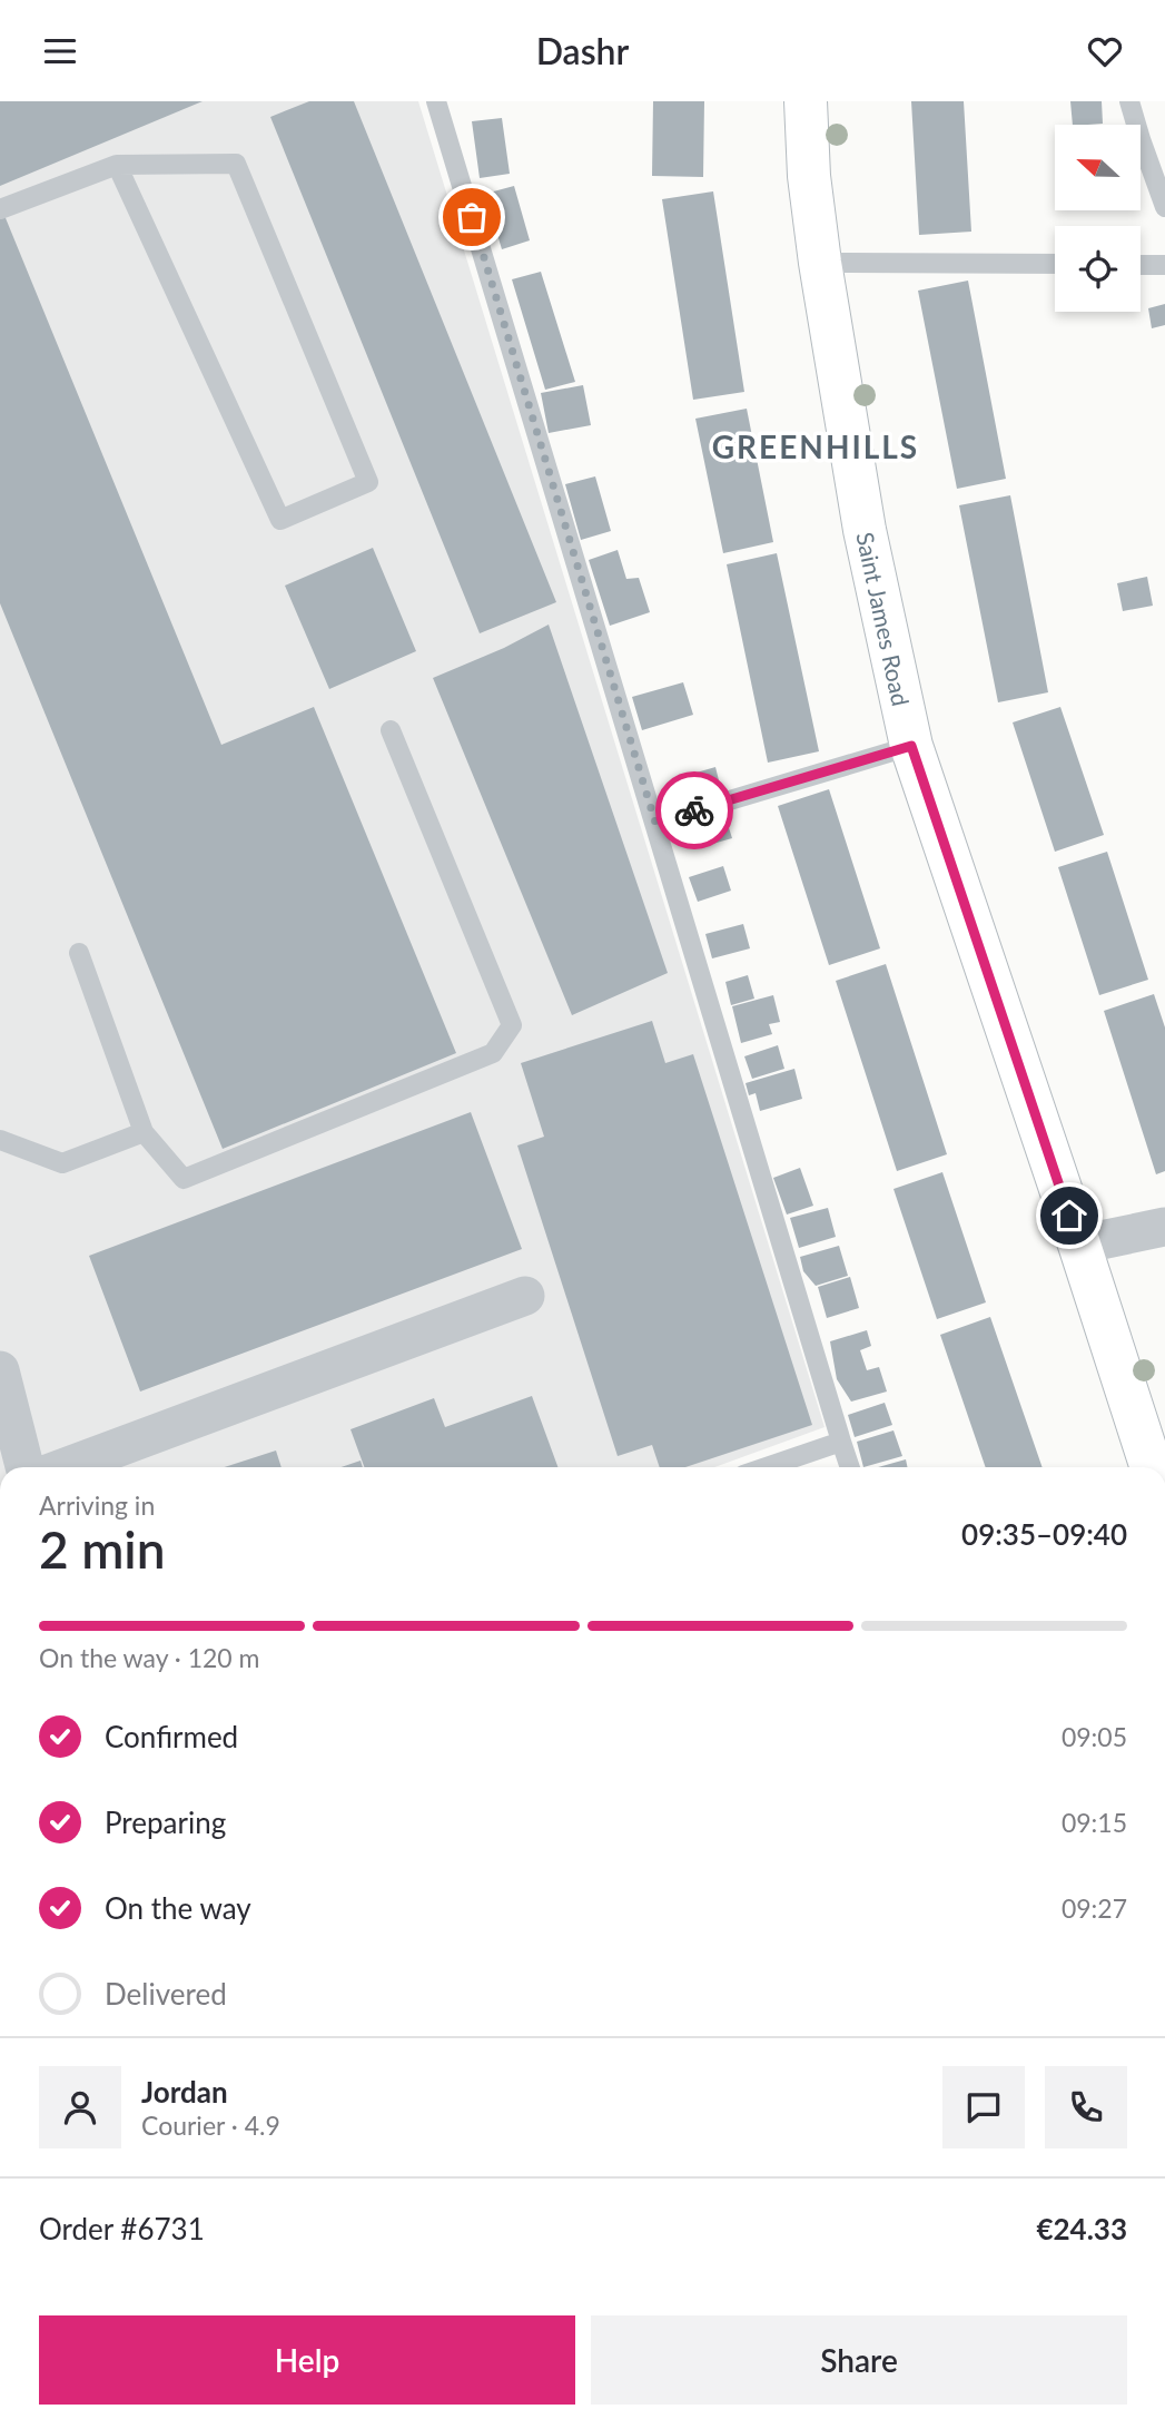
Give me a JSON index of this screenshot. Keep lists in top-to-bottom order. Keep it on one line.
{"streets":{"street":["Saint James Road"]},"districts":["GREENHILLS"],"north":"left","page":{"header":"Dashr","heading":["2 min","Arriving in","09:35–09:40"],"panel":["Jordan","Courier · 4.9","Order #6731","€24.33"],"bar":"On the way · 120 m","list":[["Confirmed","09:05"],["Preparing","09:15"],["On the way","09:27"],"Delivered"],"buttons":["Help","Share"]}}
